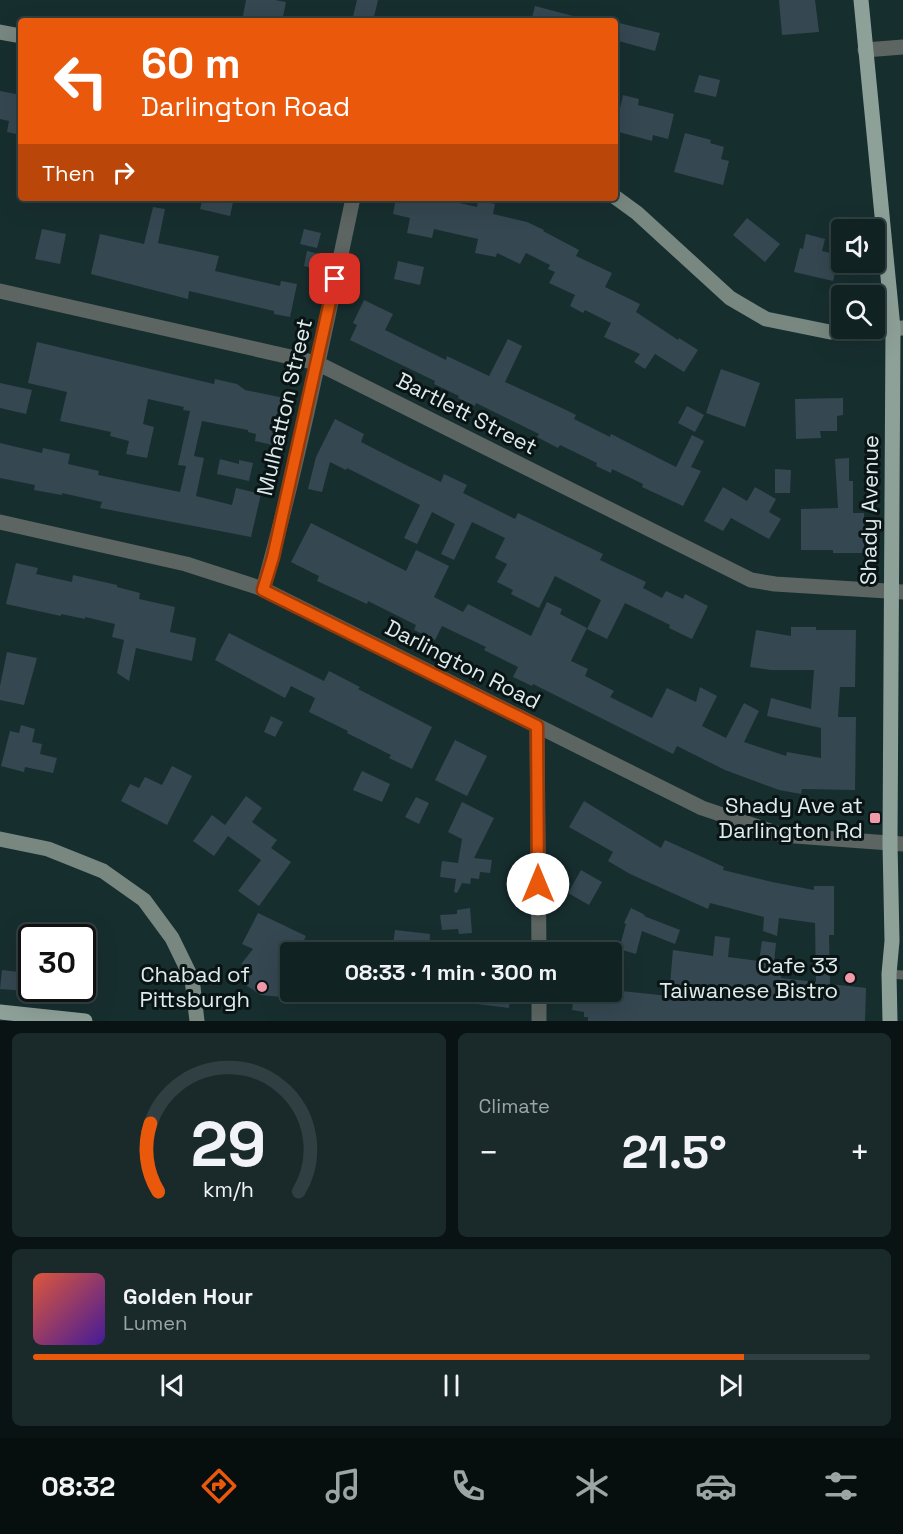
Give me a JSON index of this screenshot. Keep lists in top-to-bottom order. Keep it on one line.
{"streets":{"main road":["Shady Avenue"],"street":["Mulhatton Street","Bartlett Street","Darlington Road"]},"crossings":[["Mulhatton Street","Bartlett Street"],["Mulhatton Street","Darlington Road"],["Bartlett Street","Shady Avenue"],["Shady Avenue","Darlington Road"]],"places":{"transit":["Shady Ave at Darlington Rd"],"other":["Cafe 33 Taiwanese Bistro","Chabad of Pittsburgh"]},"page":{"turn":["60 m","Darlington Road"],"then":"Then","limit":"30","trip":"08:33 · 1 min · 300 m","tile":"Climate","heat":["−","21.5°","+"],"song":["Golden Hour","Lumen"],"tabs":"08:32","gauge":["29","km/h"]}}
